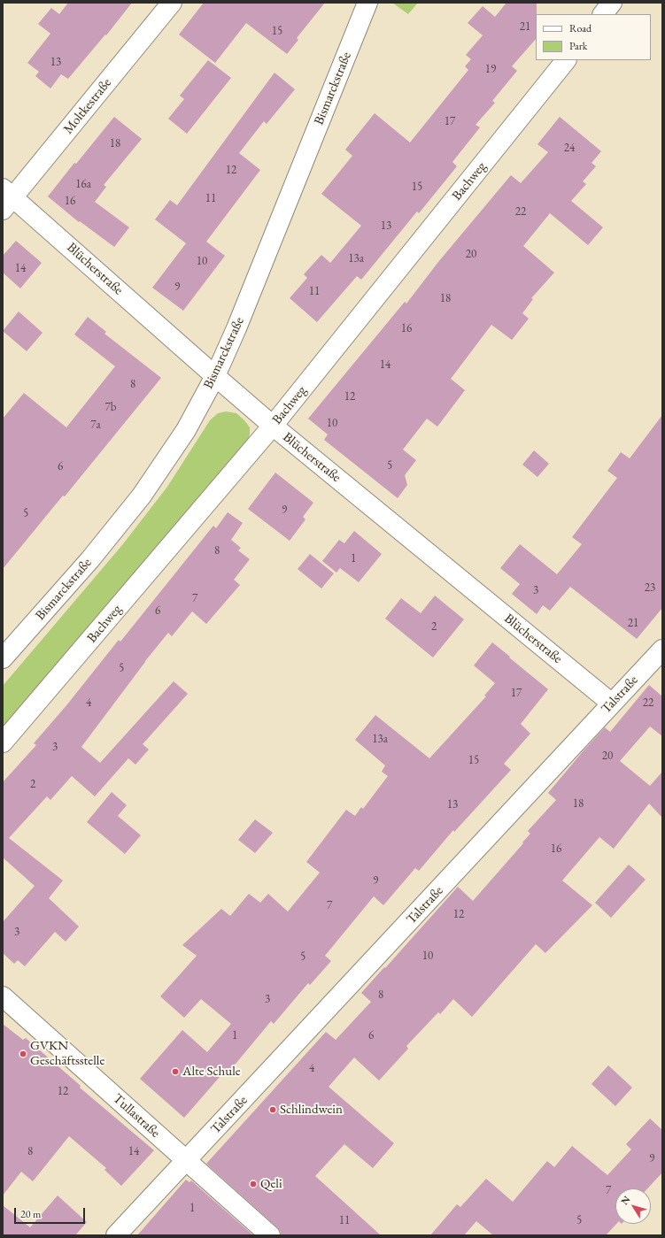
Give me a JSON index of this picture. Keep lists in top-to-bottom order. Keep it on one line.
{"streets":{"street":["Bismarckstraße","Moltkestraße","Bachweg","Blücherstraße","Talstraße","Tullastraße"]},"crossings":[["Bismarckstraße","Blücherstraße"],["Moltkestraße","Blücherstraße"],["Bachweg","Blücherstraße"],["Blücherstraße","Talstraße"],["Talstraße","Tullastraße"]],"places":["GVKN Geschäftsstelle","Alte Schule","Schlindwein","Qeli"],"house_numbers":["21","15","13","19","17","18","24","12","16a","15","11","16","22","13","20","13a","10","14","9","11","18","16","14","8","12","7b","10","7a","5","6","9","5","8","1","23","3","7","6","21","2","5","17","4","22","13a","3","20","15","2","18","13","16","9","7","12","3","10","5","8","3","1","6","4","12","8","14","9","7","1","11","5"],"legend":["Road","Park"],"scale_bar":"20 m","north":"top left"}
